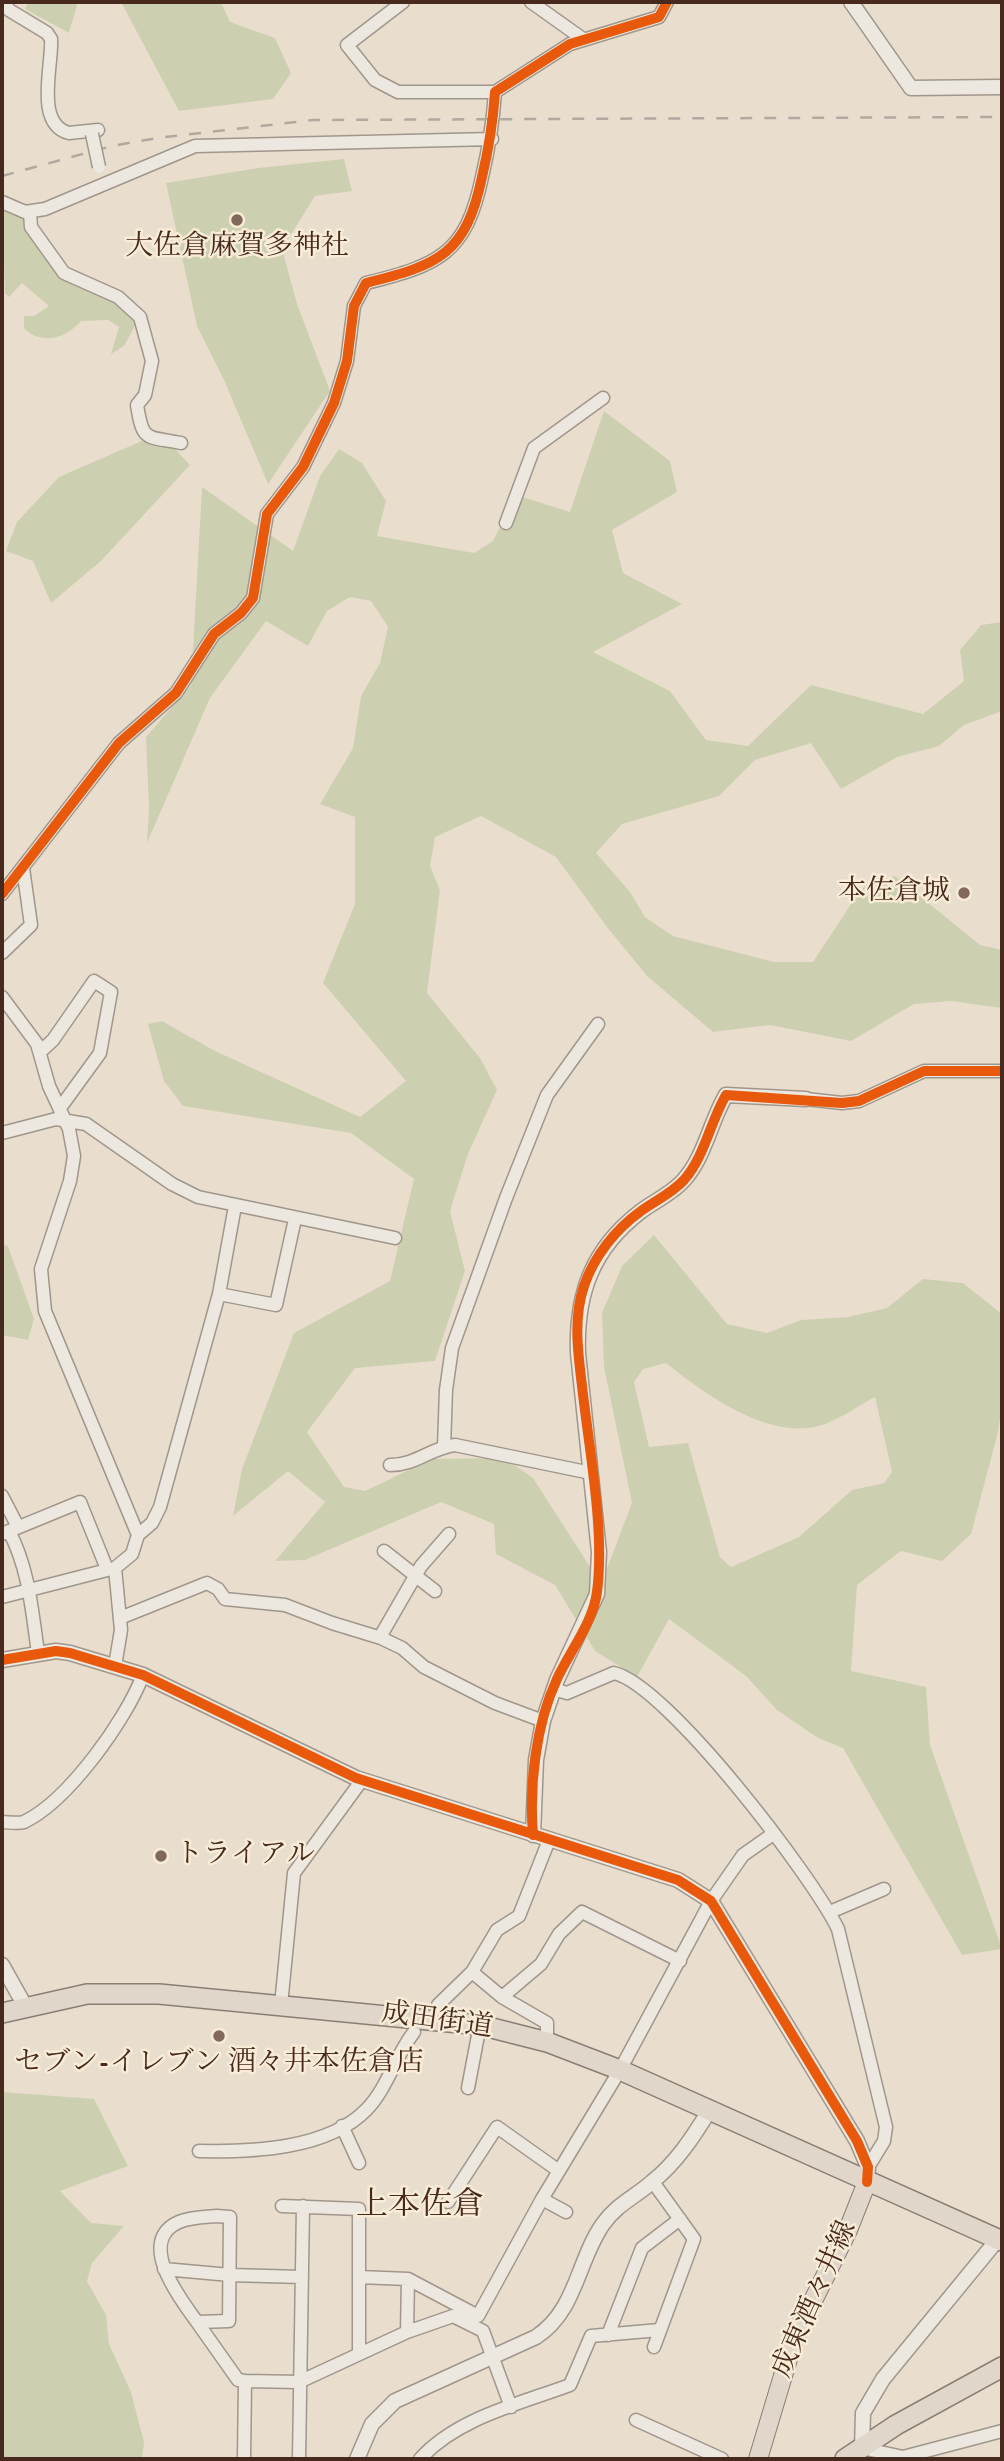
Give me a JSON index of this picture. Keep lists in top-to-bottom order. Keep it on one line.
{"streets":{"highway":["成田街道"],"main road":["成東酒々井線"]},"crossings":[["成田街道","成東酒々井線"]],"districts":["上本佐倉"],"places":["大佐倉麻賀多神社","本佐倉城","トライアル","セブン-イレブン 酒々井本佐倉店"]}
